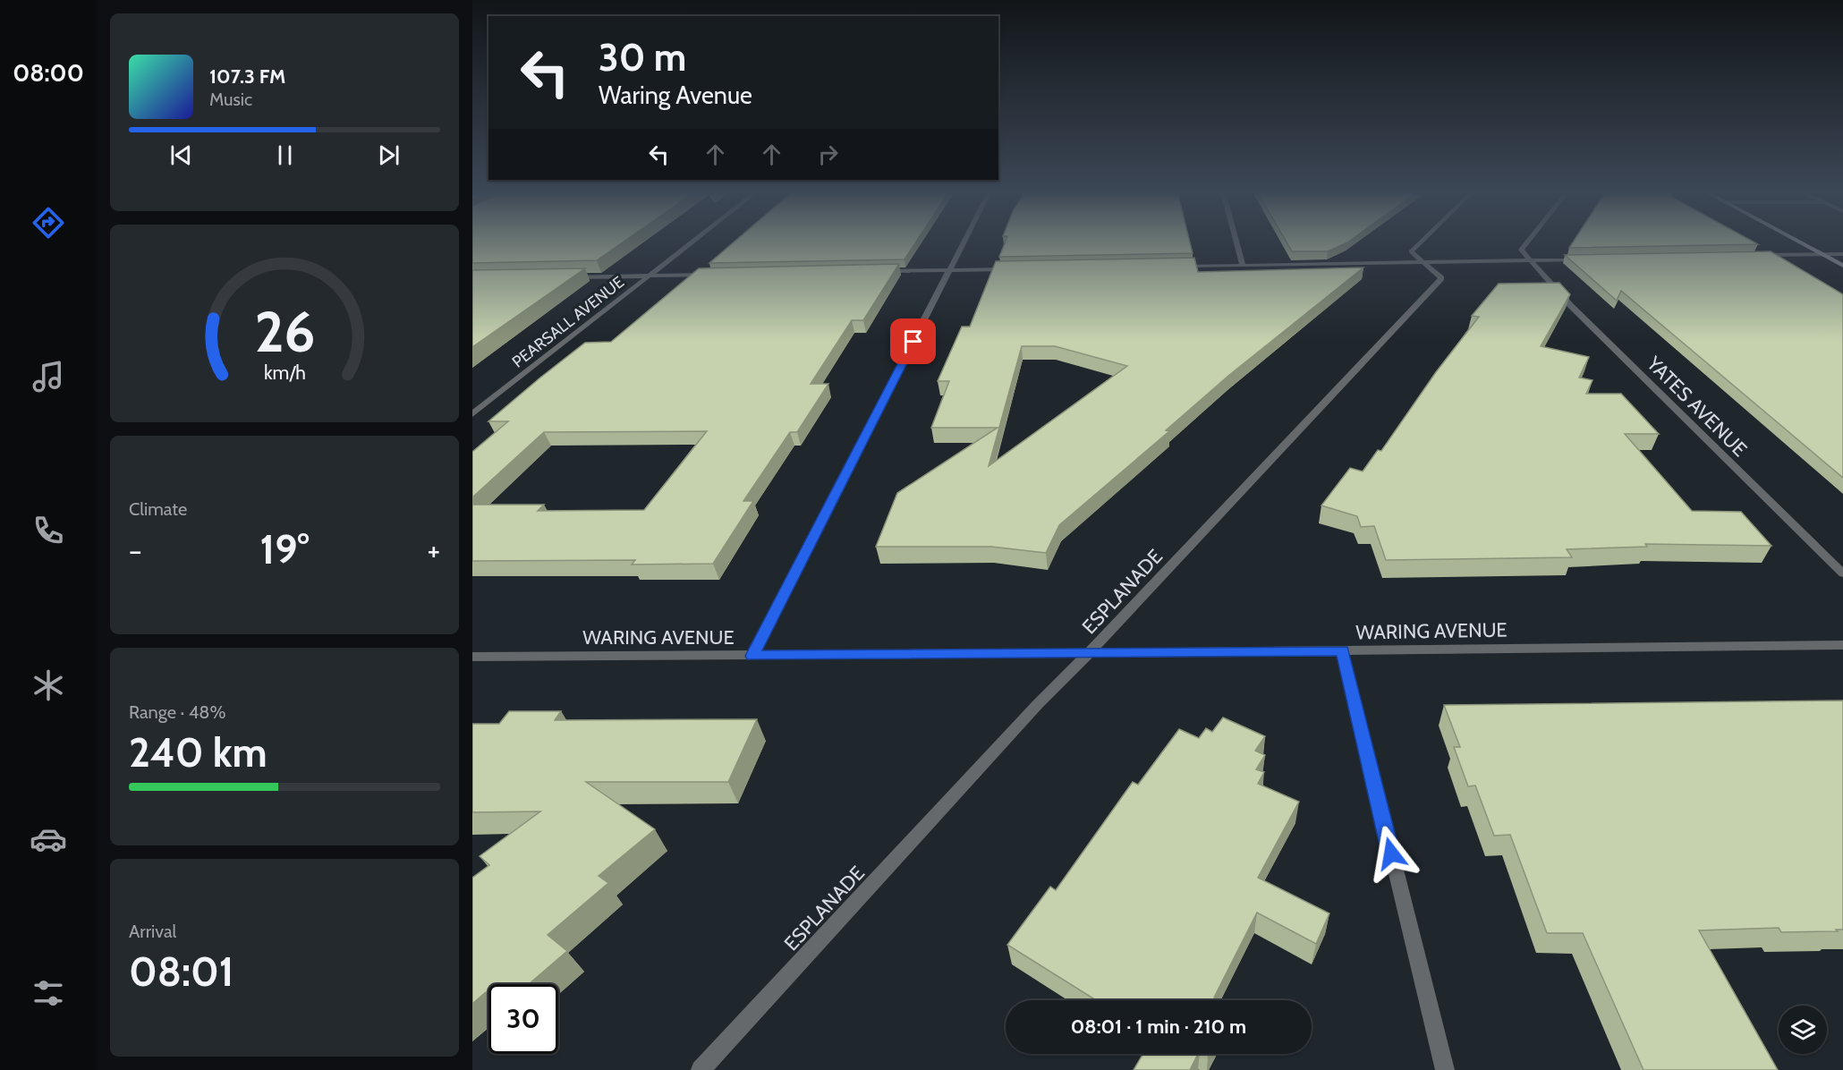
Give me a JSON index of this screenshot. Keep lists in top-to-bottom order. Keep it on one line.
{"streets":{"street":["PEARSALL AVENUE","YATES AVENUE","ESPLANADE","WARING AVENUE"]},"crossings":[["ESPLANADE","WARING AVENUE"]],"page":{"tabs":"08:00","turn":["30 m","Waring Avenue"],"song":["107.3 FM","Music"],"tile":["Climate",["Range · 48%","240 km"],["Arrival","08:01"]],"heat":["−","19°","+"],"limit":"30","trip":"08:01 · 1 min · 210 m","gauge":["26","km/h"]}}
